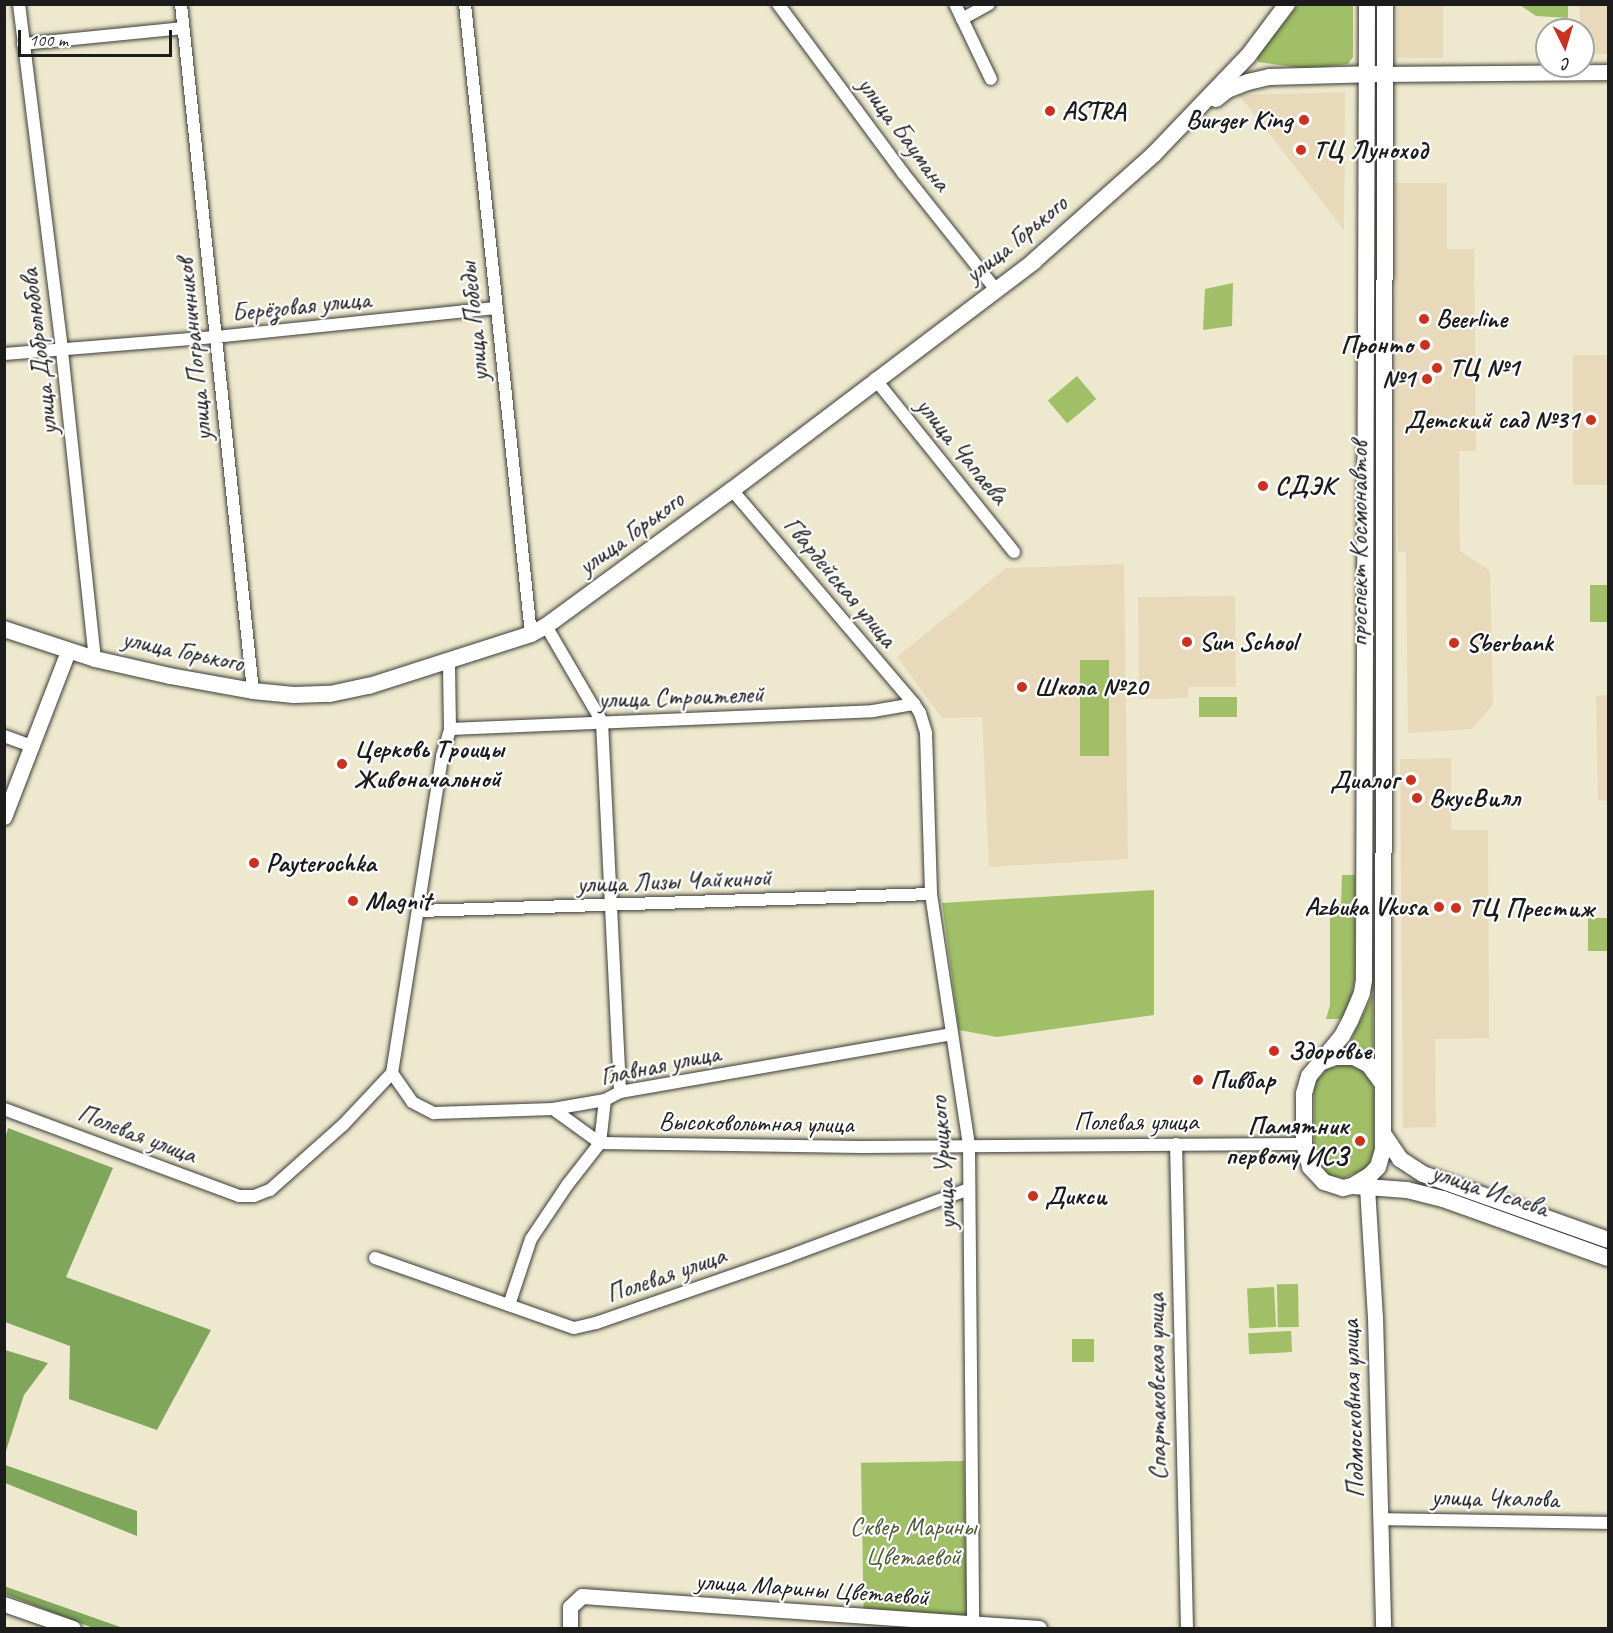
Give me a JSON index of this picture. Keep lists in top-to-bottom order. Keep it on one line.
{"streets":{"main road":["улица Горького","проспект Космонавтов","улица Исаева"],"street":["улица Баумана","Берёзовая улица","улица Победы","улица Пограничников","улица Добролюбова","улица Чапаева","Гвардейская улица","улица Строителей","улица Лизы Чайкиной","Главная улица","Полевая улица","Высоковольтная улица","улица Урицкого","Спартаковская улица","Подмосковная улица","улица Чкалова","улица Марины Цветаевой"]},"crossings":[["улица Баумана","улица Горького"],["улица Горького","улица Победы"],["улица Горького","улица Пограничников"],["улица Горького","улица Добролюбова"],["улица Горького","улица Чапаева"],["улица Горького","Гвардейская улица"],["Берёзовая улица","улица Победы"],["Берёзовая улица","улица Пограничников"],["Берёзовая улица","улица Добролюбова"],["проспект Космонавтов","Полевая улица"],["проспект Космонавтов","улица Исаева"],["проспект Космонавтов","Подмосковная улица"],["Гвардейская улица","улица Строителей"],["Гвардейская улица","улица Урицкого"],["улица Строителей","улица Урицкого"],["улица Лизы Чайкиной","улица Урицкого"],["Главная улица","Полевая улица"],["Главная улица","улица Урицкого"],["Полевая улица","Высоковольтная улица"],["Полевая улица","улица Урицкого"],["Полевая улица","улица Исаева"],["Полевая улица","Спартаковская улица"],["Полевая улица","Подмосковная улица"],["Высоковольтная улица","улица Урицкого"],["улица Урицкого","улица Марины Цветаевой"],["улица Исаева","Подмосковная улица"],["Подмосковная улица","улица Чкалова"]],"parks":["Сквер Марины Цветаевой"],"places":["ASTRA","Burger King","ТЦ Луноход","Beerline","Пронто","ТЦ №1","№1","Детский сад №31","СДЭК","Sun School","Sberbank","Школа №20","Церковь Троицы Живоначальной","Диалог","ВкусВилл","Payterochka","Magnit","Azbuka Vkusa","ТЦ Престиж","Здоровье","Пивбар","Памятник первому ИСЗ","Дикси"],"scale_bar":"100 m","north":"bottom"}
